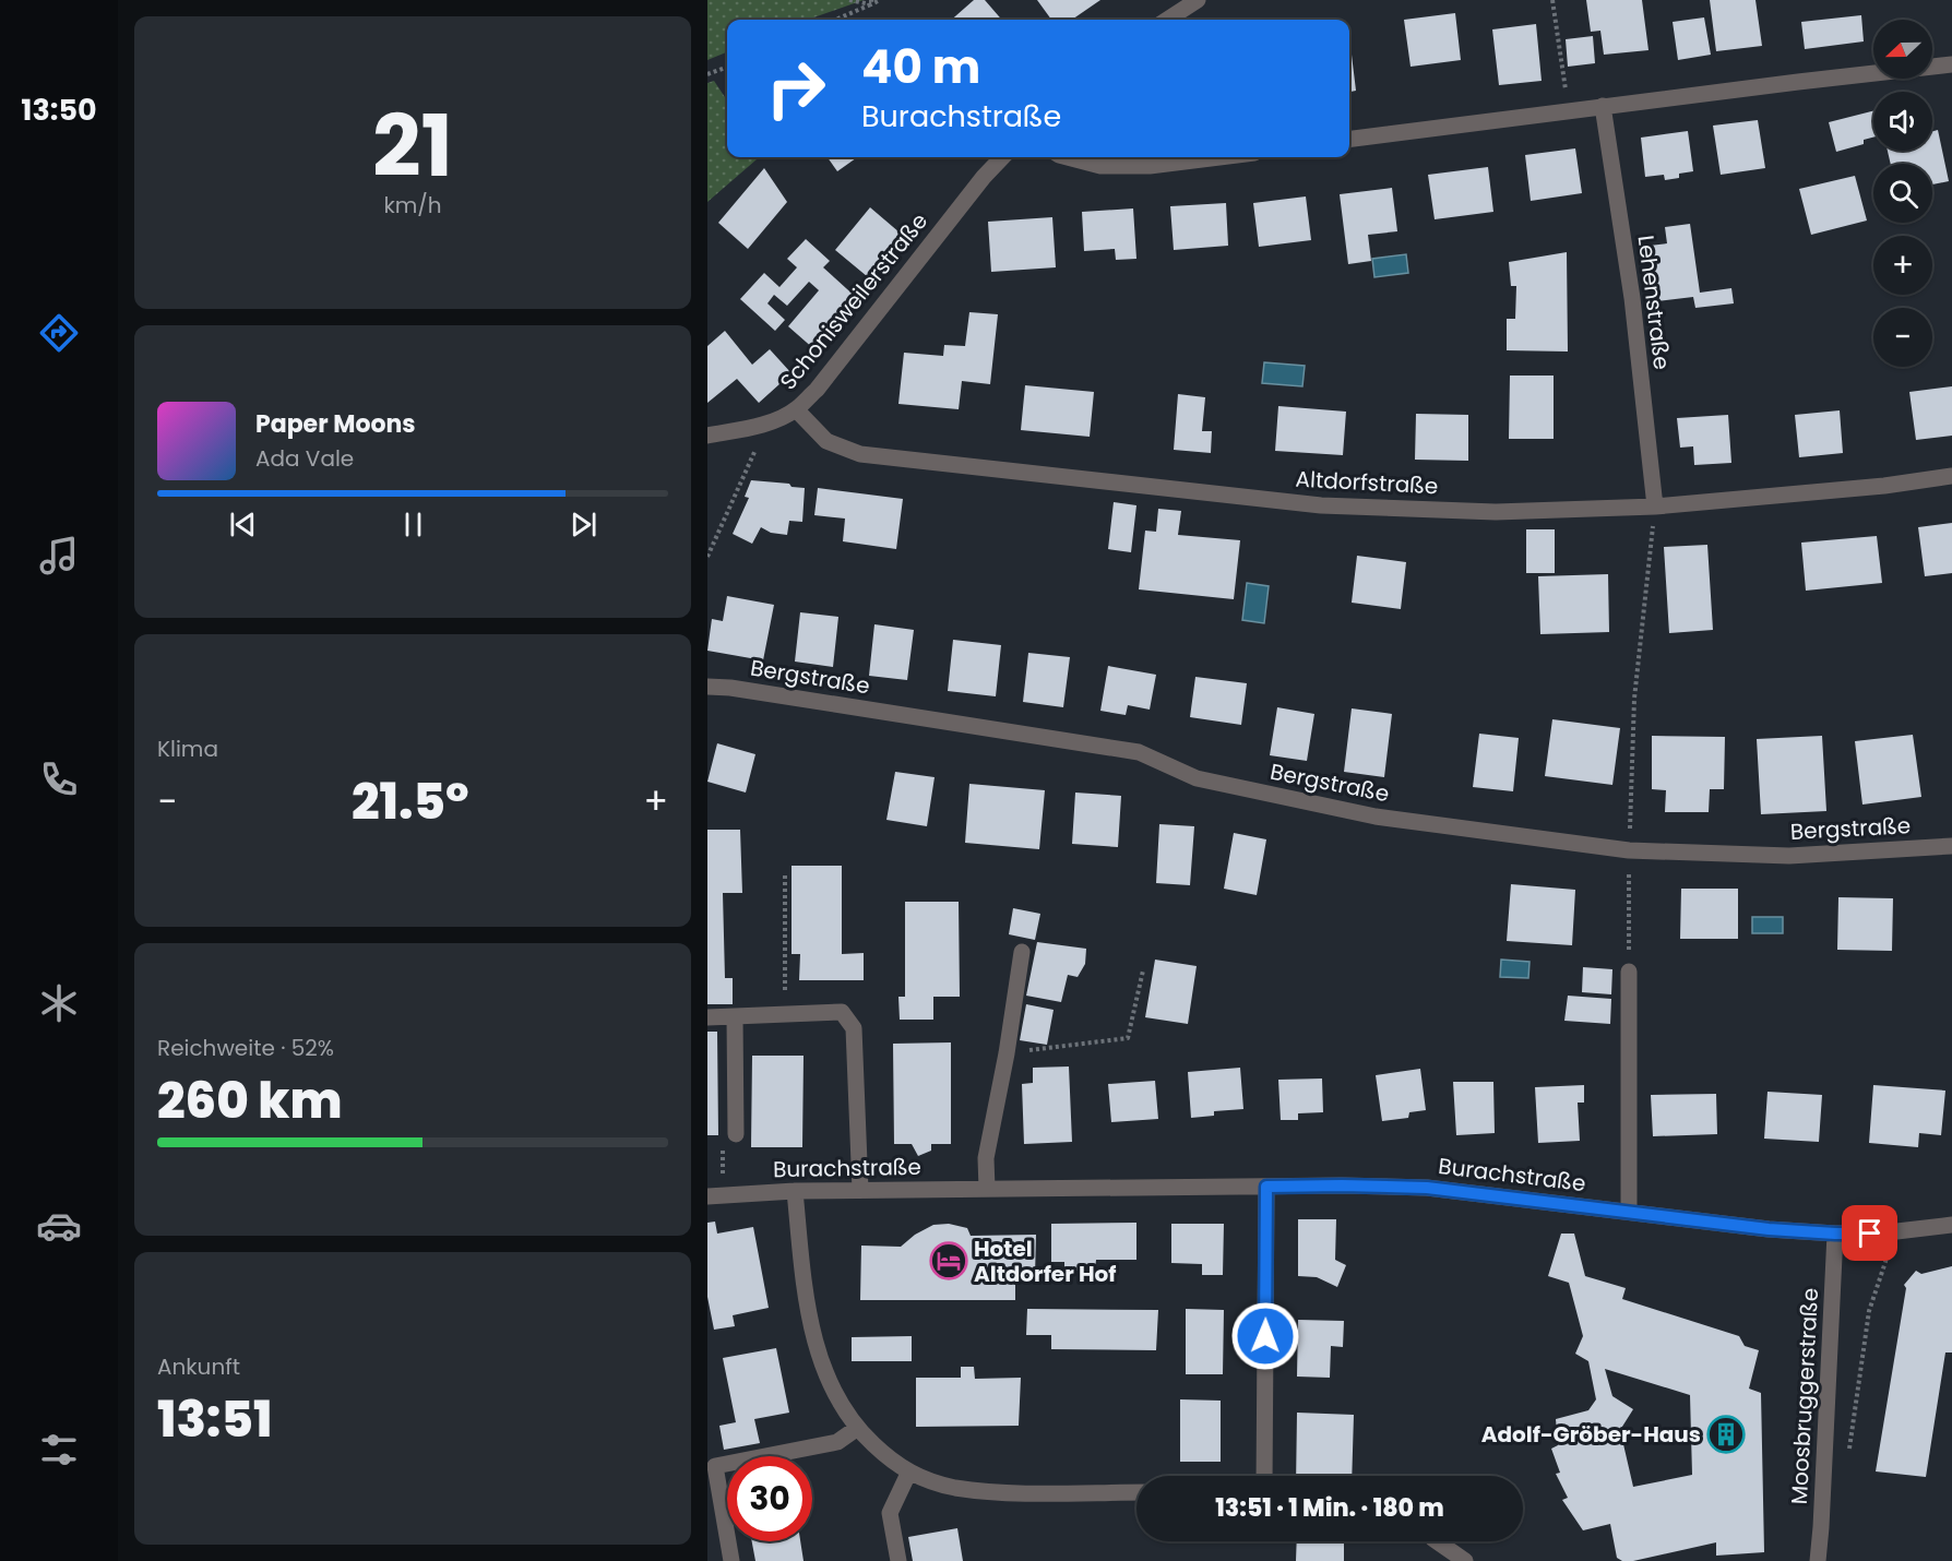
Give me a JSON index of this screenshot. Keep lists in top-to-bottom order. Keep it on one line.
{"streets":{"street":["Schonisweilerstraße","Lehenstraße","Altdorfstraße","Bergstraße","Burachstraße","Moosbruggerstraße"]},"crossings":[["Schonisweilerstraße","Altdorfstraße"],["Lehenstraße","Altdorfstraße"],["Burachstraße","Moosbruggerstraße"]],"places":{"hotel":["Hotel Altdorfer Hof"],"building":["Adolf-Gröber-Haus"]},"north":"left","page":{"tabs":"13:50","tile":[["21","km/h"],"Klima",["Reichweite · 52%","260 km"],["Ankunft","13:51"]],"map_buttons":["+","−"],"turn":["40 m","Burachstraße"],"song":["Paper Moons","Ada Vale"],"heat":["−","21.5°","+"],"limit":"30","trip":"13:51 · 1 Min. · 180 m"}}
